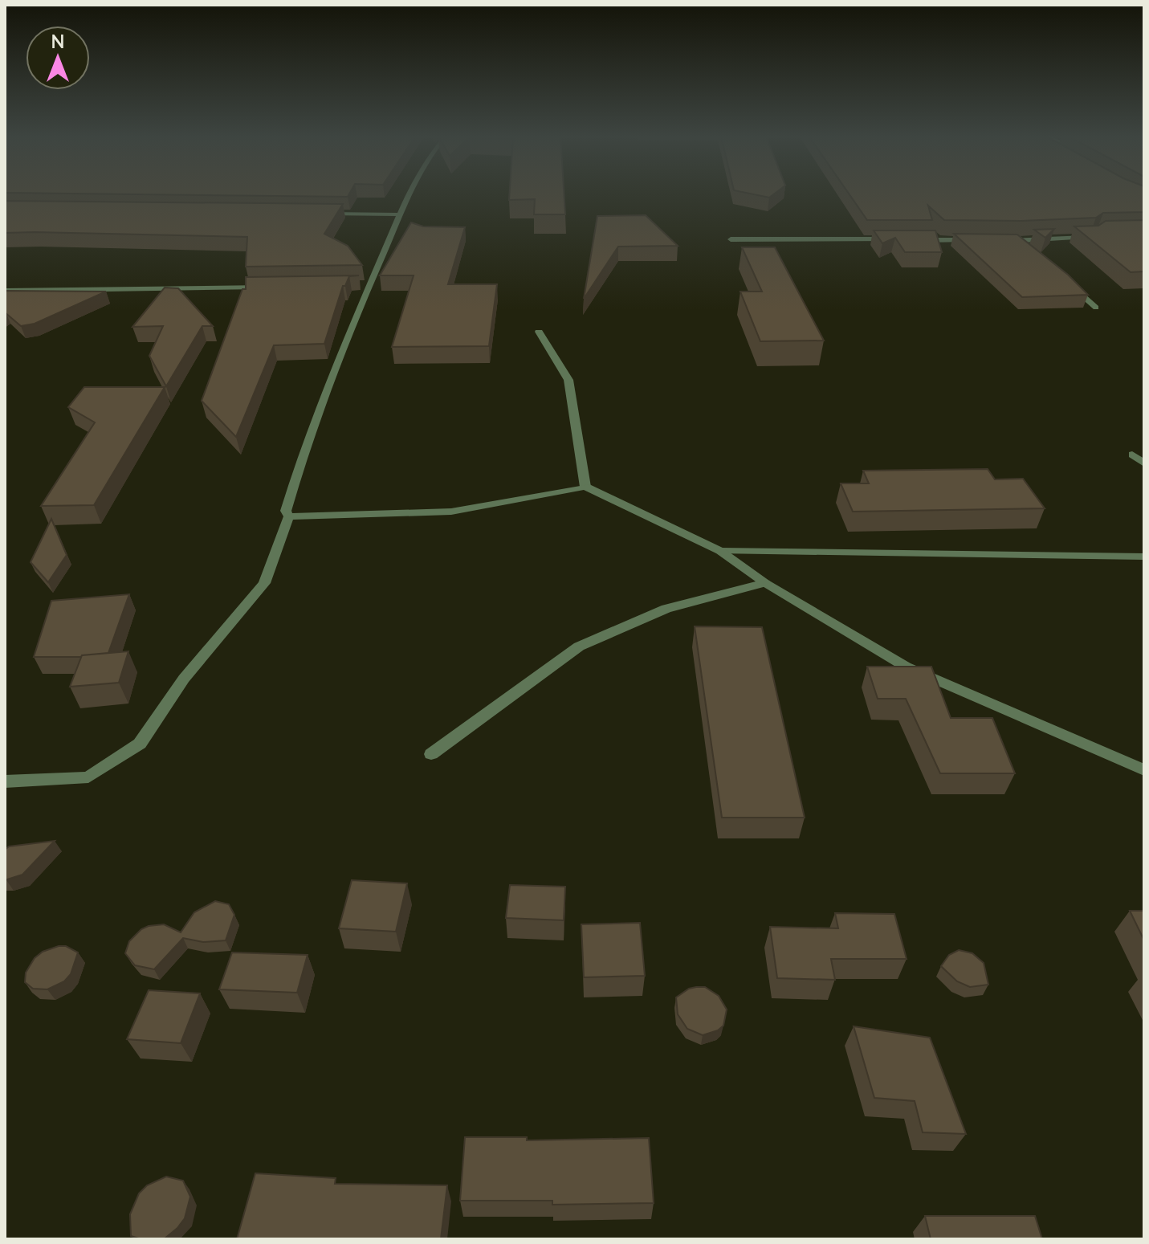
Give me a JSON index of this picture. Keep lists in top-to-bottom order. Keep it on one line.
{"north":"top"}
